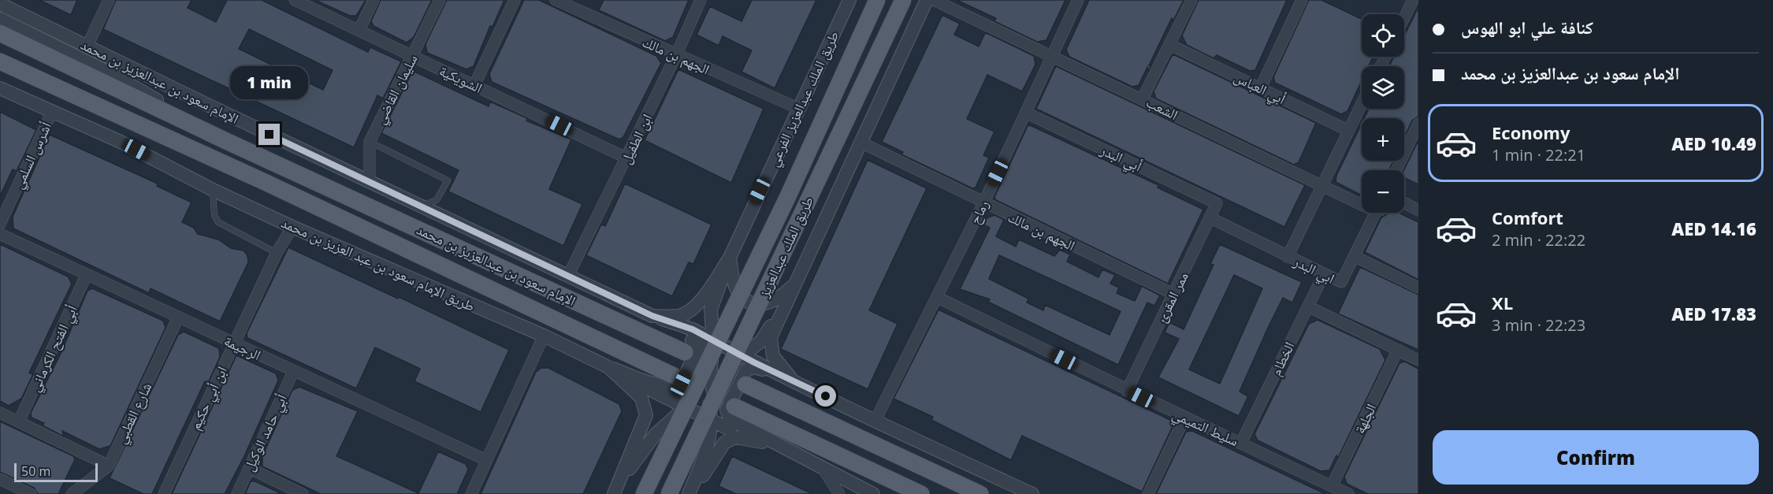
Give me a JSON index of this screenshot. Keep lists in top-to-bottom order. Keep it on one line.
{"streets":{"main road":["الإمام سعود بن عبدالعزيز بن محمد","طريق الملك عبدالعزيز"],"street":["الجهم بن مالك","الشويكية","أبي العباس","سليمان القاضي","طريق الملك عبدالعزيز الفرعي","الشعب","ابن الطفيل","أشرس السلمي","أبي البدر","رماح","طريق الإمام سعود بن عبد العزيز بن محمد","ابي البدر","ممر المقرئ","الرجيمة","أبي الفتح الكرماني","الخطام","ابن أبي حكيم","شارع القطبي","الجلهة","سليط التميمي","أبي حامد الوكيل"]},"crossings":[["الجهم بن مالك","طريق الملك عبدالعزيز الفرعي"],["الجهم بن مالك","ابن الطفيل"],["الجهم بن مالك","رماح"],["الجهم بن مالك","ممر المقرئ"],["الشويكية","سليمان القاضي"],["الشويكية","ابن الطفيل"],["الإمام سعود بن عبدالعزيز بن محمد","سليمان القاضي"],["الإمام سعود بن عبدالعزيز بن محمد","طريق الملك عبدالعزيز الفرعي"],["الإمام سعود بن عبدالعزيز بن محمد","ابن الطفيل"],["الشعب","رماح"],["أشرس السلمي","طريق الإمام سعود بن عبد العزيز بن محمد"],["أبي البدر","رماح"],["أبي البدر","ممر المقرئ"],["رماح","سليط التميمي"],["طريق الإمام سعود بن عبد العزيز بن محمد","ابن أبي حكيم"],["ابي البدر","الخطام"],["ممر المقرئ","سليط التميمي"],["الرجيمة","أبي الفتح الكرماني"],["الرجيمة","ابن أبي حكيم"],["الرجيمة","شارع القطبي"],["الرجيمة","أبي حامد الوكيل"],["الخطام","سليط التميمي"],["الجلهة","سليط التميمي"]],"scale_bar":"50 m","page":{"banner":["كنافة علي ابو الهوس","الإمام سعود بن عبدالعزيز بن محمد"],"map_buttons":["+","−"],"bubble":"1 min","list":[{"name":"Economy","note":"1 min · 22:21","value":"AED 10.49"},{"name":"Comfort","note":"2 min · 22:22","value":"AED 14.16"},{"name":"XL","note":"3 min · 22:23","value":"AED 17.83"}],"buttons":"Confirm","scale":"50 m"}}
